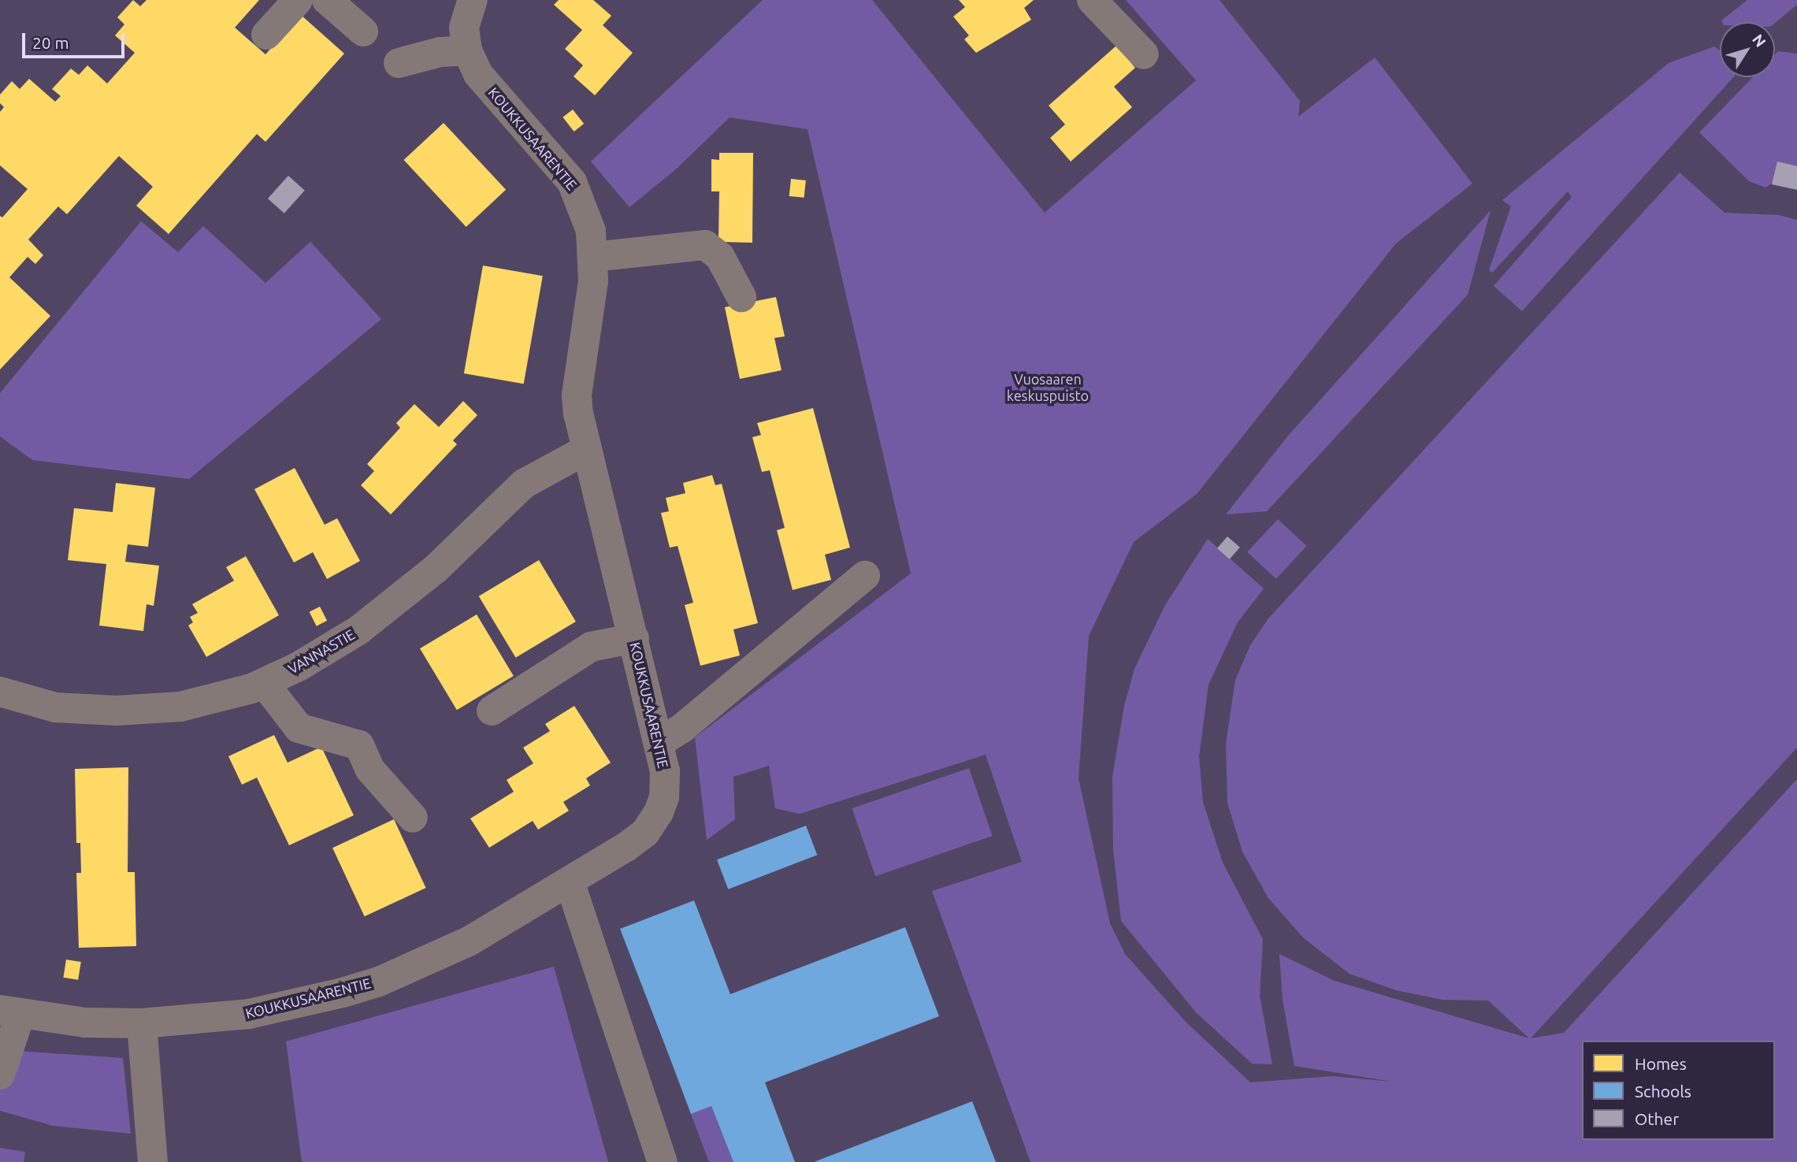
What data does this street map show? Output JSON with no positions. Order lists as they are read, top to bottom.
{
  "streets": {
    "street": ["KOUKKUSAARENTIE", "VANNASTIE"]
  },
  "crossings": [
    ["KOUKKUSAARENTIE", "VANNASTIE"]
  ],
  "parks": ["Vuosaaren keskuspuisto"],
  "legend": ["Homes", "Schools", "Other"],
  "scale_bar": "20 m",
  "north": "top right"
}
